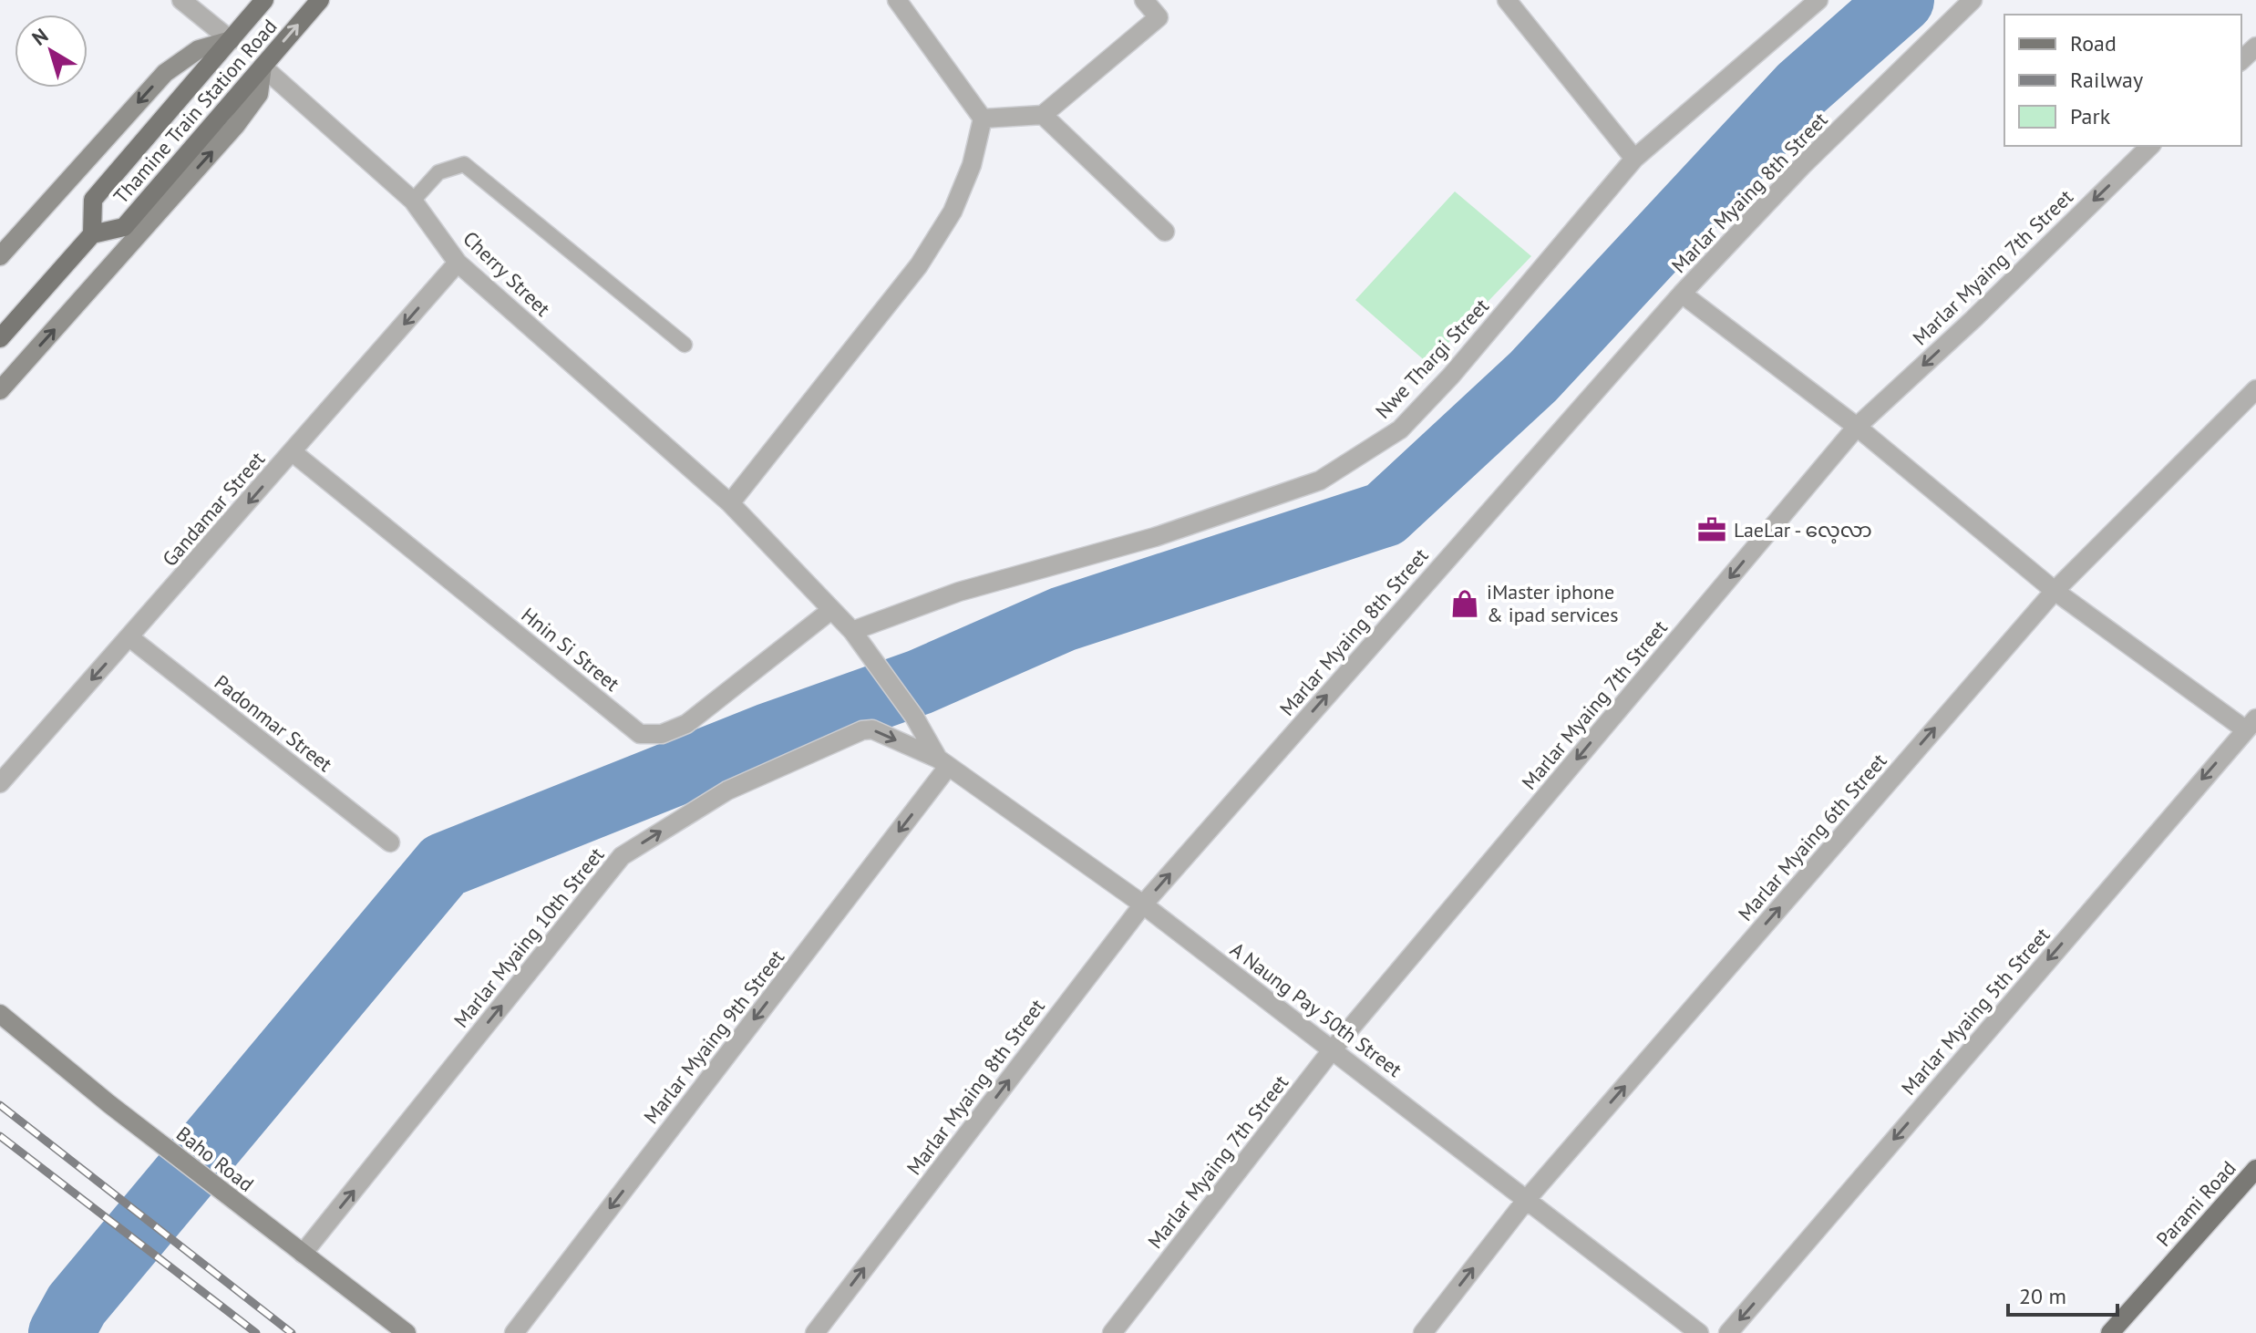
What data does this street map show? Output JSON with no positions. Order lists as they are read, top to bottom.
{
  "streets": {
    "main road": ["Thamine Train Station Road", "Baho Road", "Parami Road"],
    "street": [
      "Marlar Myaing 8th Street",
      "Marlar Myaing 7th Street",
      "Cherry Street",
      "Nwe Thargi Street",
      "Gandamar Street",
      "Hnin Si Street",
      "Padonmar Street",
      "Marlar Myaing 6th Street",
      "Marlar Myaing 10th Street",
      "A Naung Pay 50th Street",
      "Marlar Myaing 5th Street",
      "Marlar Myaing 9th Street"
    ]
  },
  "crossings": [
    ["Thamine Train Station Road", "Cherry Street"],
    ["Marlar Myaing 8th Street", "A Naung Pay 50th Street"],
    ["Marlar Myaing 7th Street", "A Naung Pay 50th Street"],
    ["Cherry Street", "Nwe Thargi Street"],
    ["Cherry Street", "Gandamar Street"],
    ["Cherry Street", "Hnin Si Street"],
    ["Cherry Street", "A Naung Pay 50th Street"],
    ["Gandamar Street", "Hnin Si Street"],
    ["Gandamar Street", "Padonmar Street"],
    ["Marlar Myaing 6th Street", "A Naung Pay 50th Street"],
    ["Marlar Myaing 10th Street", "A Naung Pay 50th Street"],
    ["Marlar Myaing 10th Street", "Marlar Myaing 9th Street"],
    ["Marlar Myaing 10th Street", "Baho Road"],
    ["A Naung Pay 50th Street", "Marlar Myaing 9th Street"]
  ],
  "one_way": [
    "Marlar Myaing 8th Street",
    "Marlar Myaing 7th Street",
    "Gandamar Street",
    "Marlar Myaing 6th Street",
    "Marlar Myaing 10th Street",
    "Marlar Myaing 5th Street",
    "Marlar Myaing 9th Street"
  ],
  "places": {
    "office": ["LaeLar - လေ့လာ"],
    "shop": ["iMaster iphone & ipad services"]
  },
  "legend": ["Road", "Railway", "Park"],
  "scale_bar": "20 m",
  "north": "top left"
}
